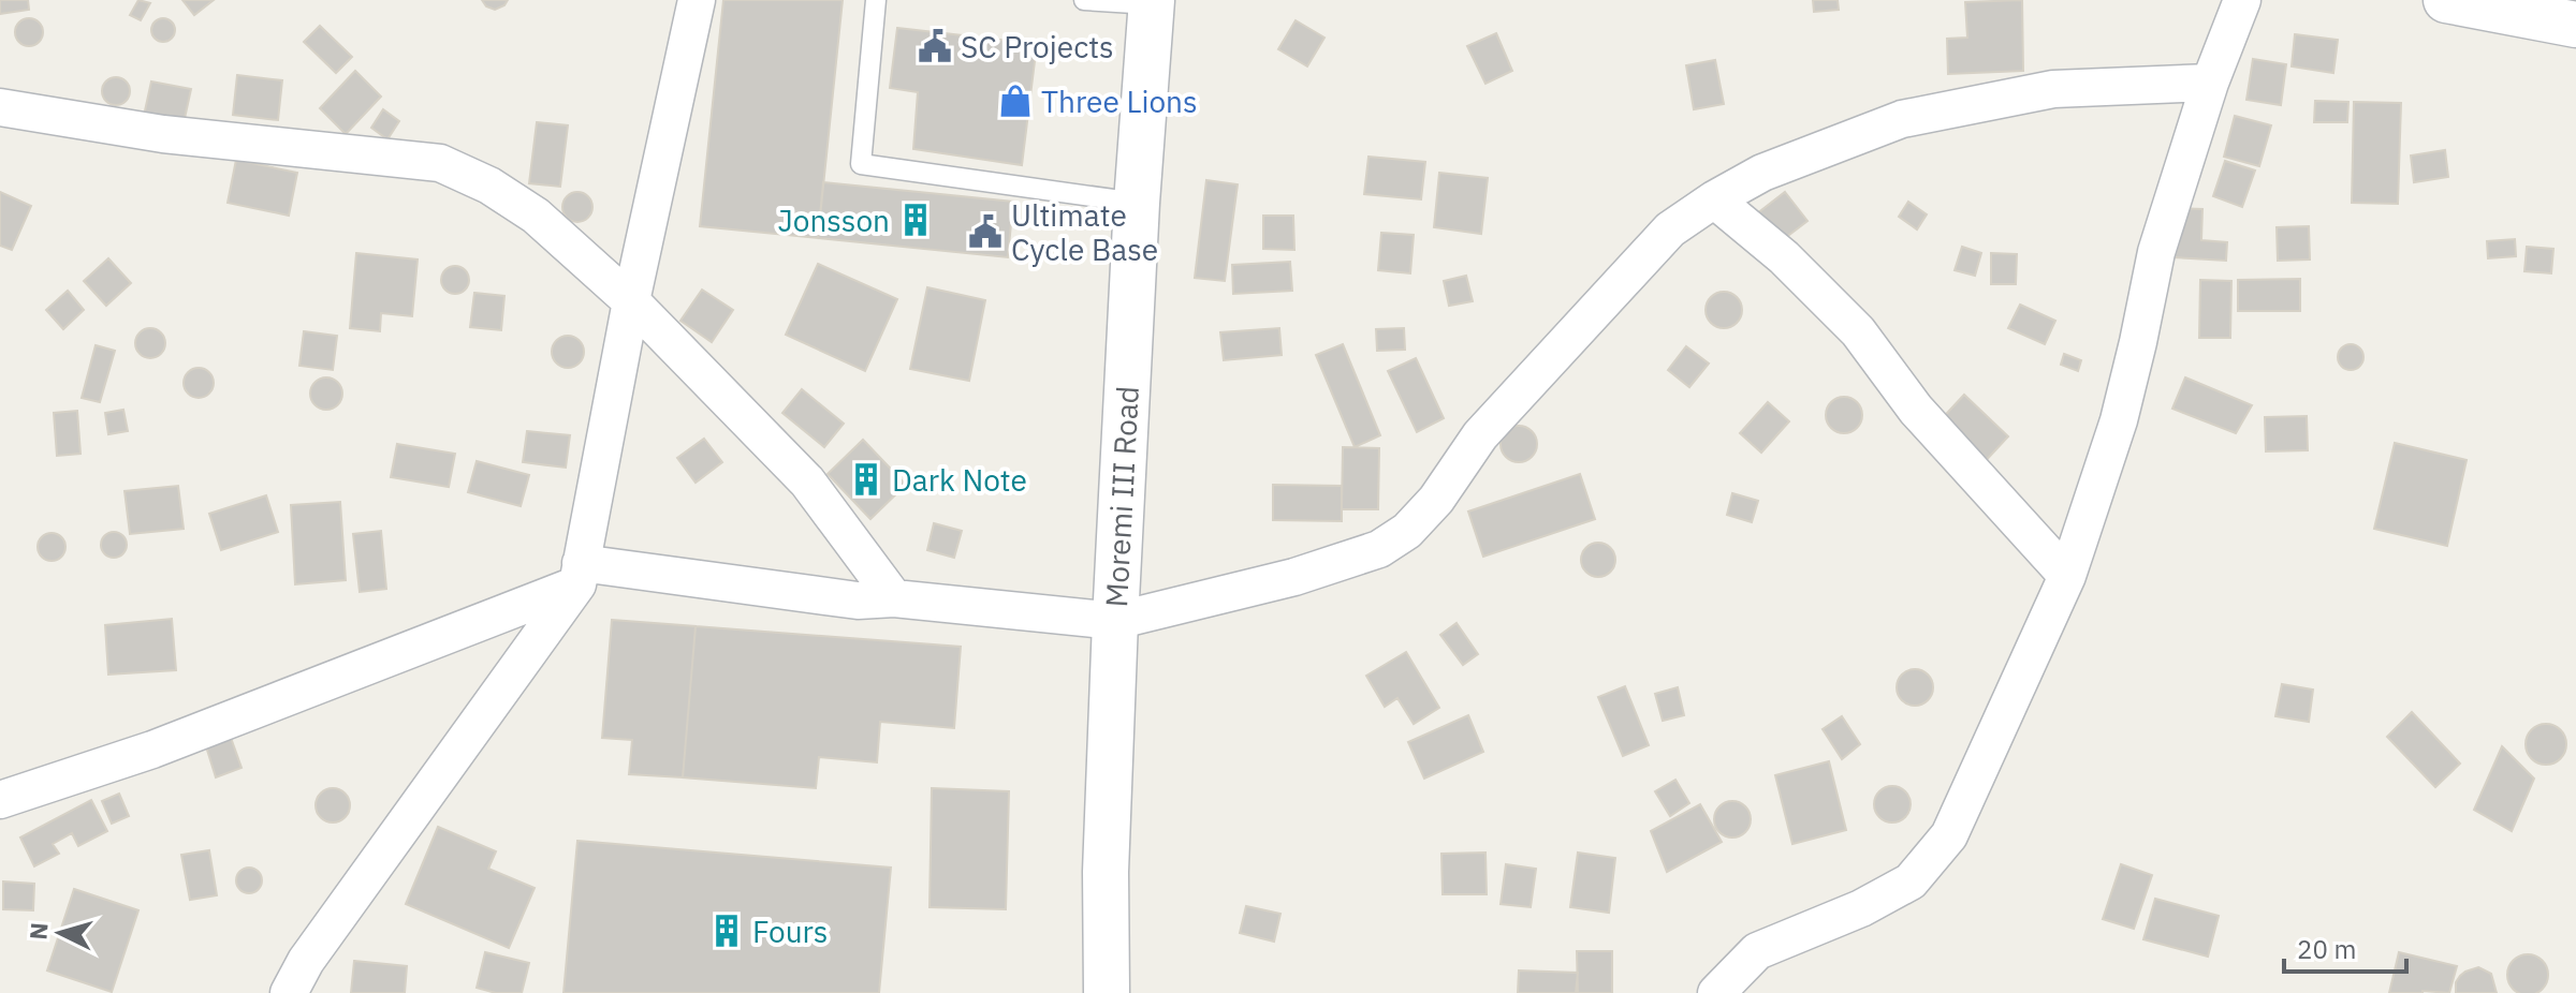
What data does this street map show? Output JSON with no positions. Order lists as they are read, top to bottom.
{
  "streets": {
    "street": ["Moremi III Road"]
  },
  "places": {
    "public building": ["SC Projects", "Ultimate Cycle Base"],
    "shop": ["Three Lions"],
    "building": ["Jonsson", "Dark Note", "Fours"]
  },
  "scale_bar": "20 m",
  "north": "left"
}
